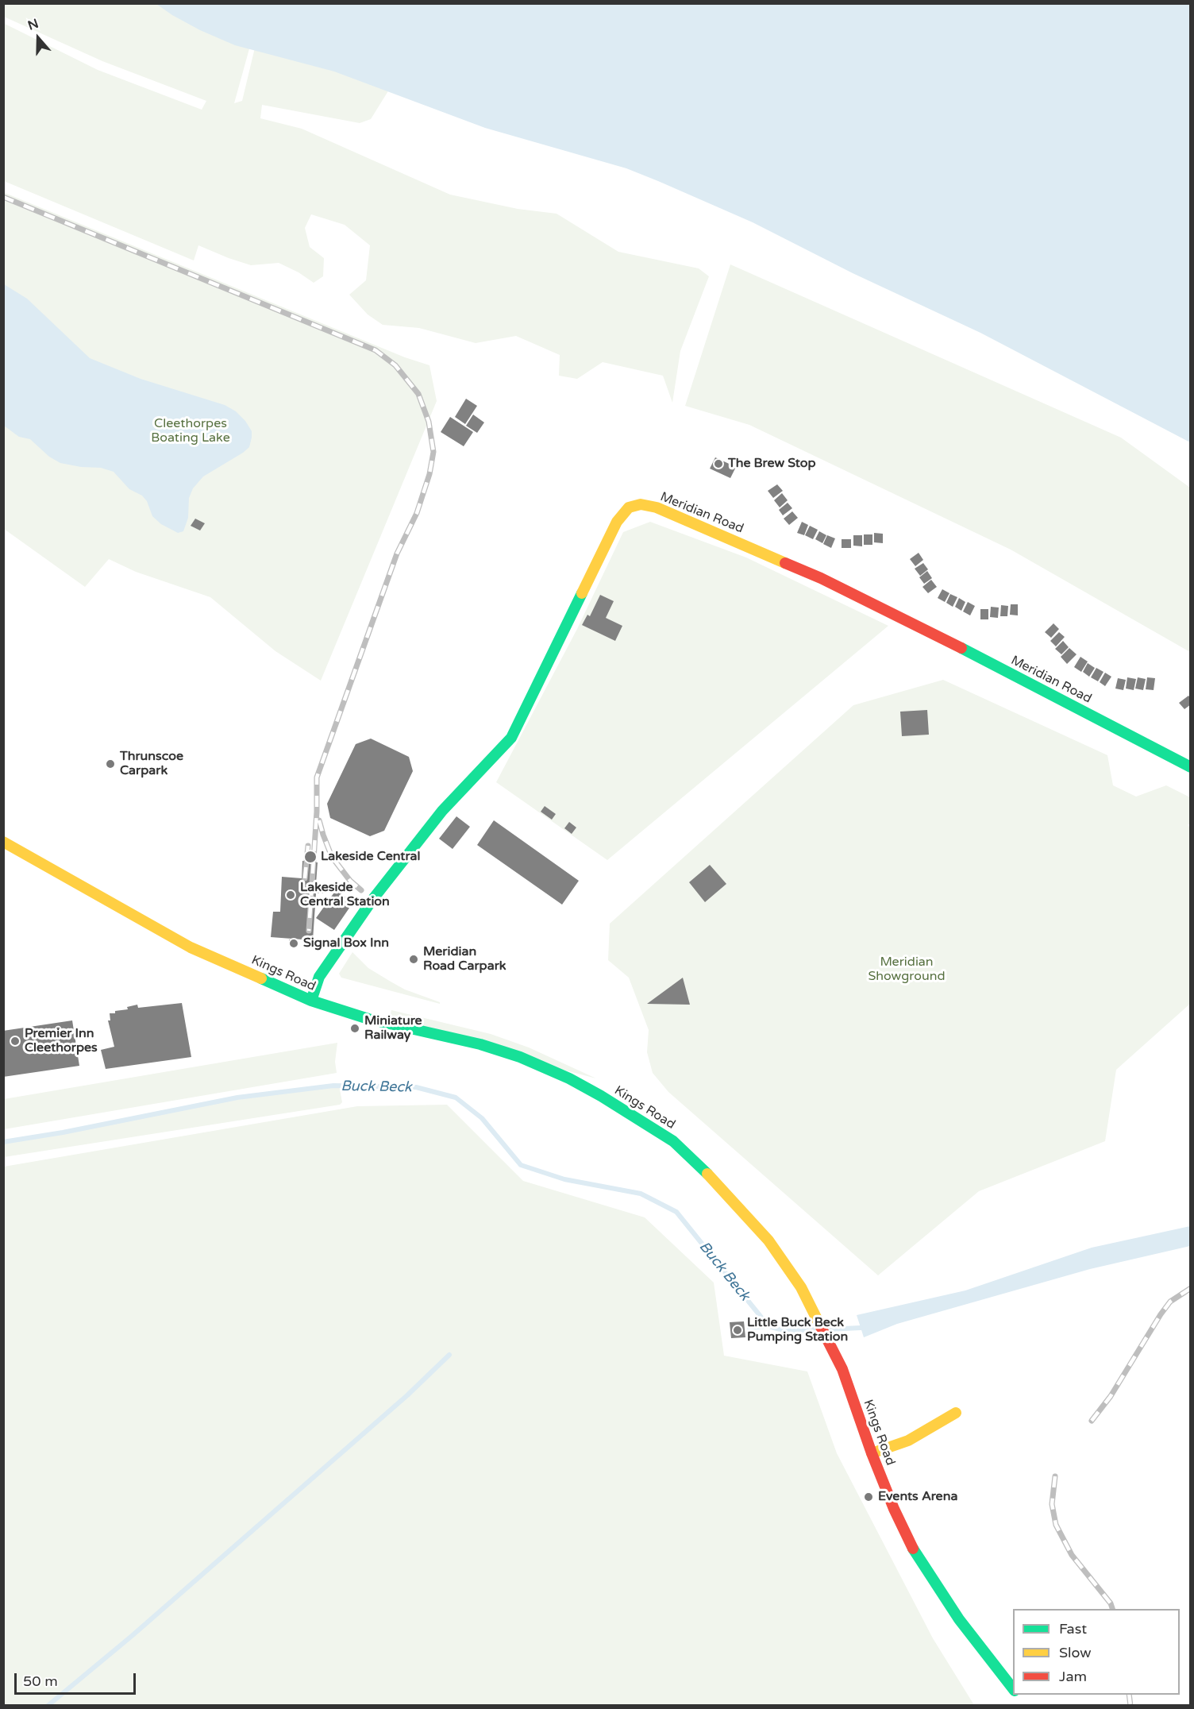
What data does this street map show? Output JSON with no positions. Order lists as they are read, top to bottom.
{
  "streets": {
    "street": ["Meridian Road", "Kings Road"]
  },
  "crossings": [
    ["Meridian Road", "Kings Road"]
  ],
  "water": ["Buck Beck"],
  "parks": ["Cleethorpes Boating Lake", "Meridian Showground"],
  "places": [
    "The Brew Stop",
    "Thrunscoe Carpark",
    "Lakeside Central",
    "Lakeside Central Station",
    "Signal Box Inn",
    "Meridian Road Carpark",
    "Miniature Railway",
    "Premier Inn Cleethorpes",
    "Little Buck Beck Pumping Station",
    "Events Arena"
  ],
  "legend": ["Fast", "Slow", "Jam"],
  "scale_bar": "50 m",
  "north": "top"
}
